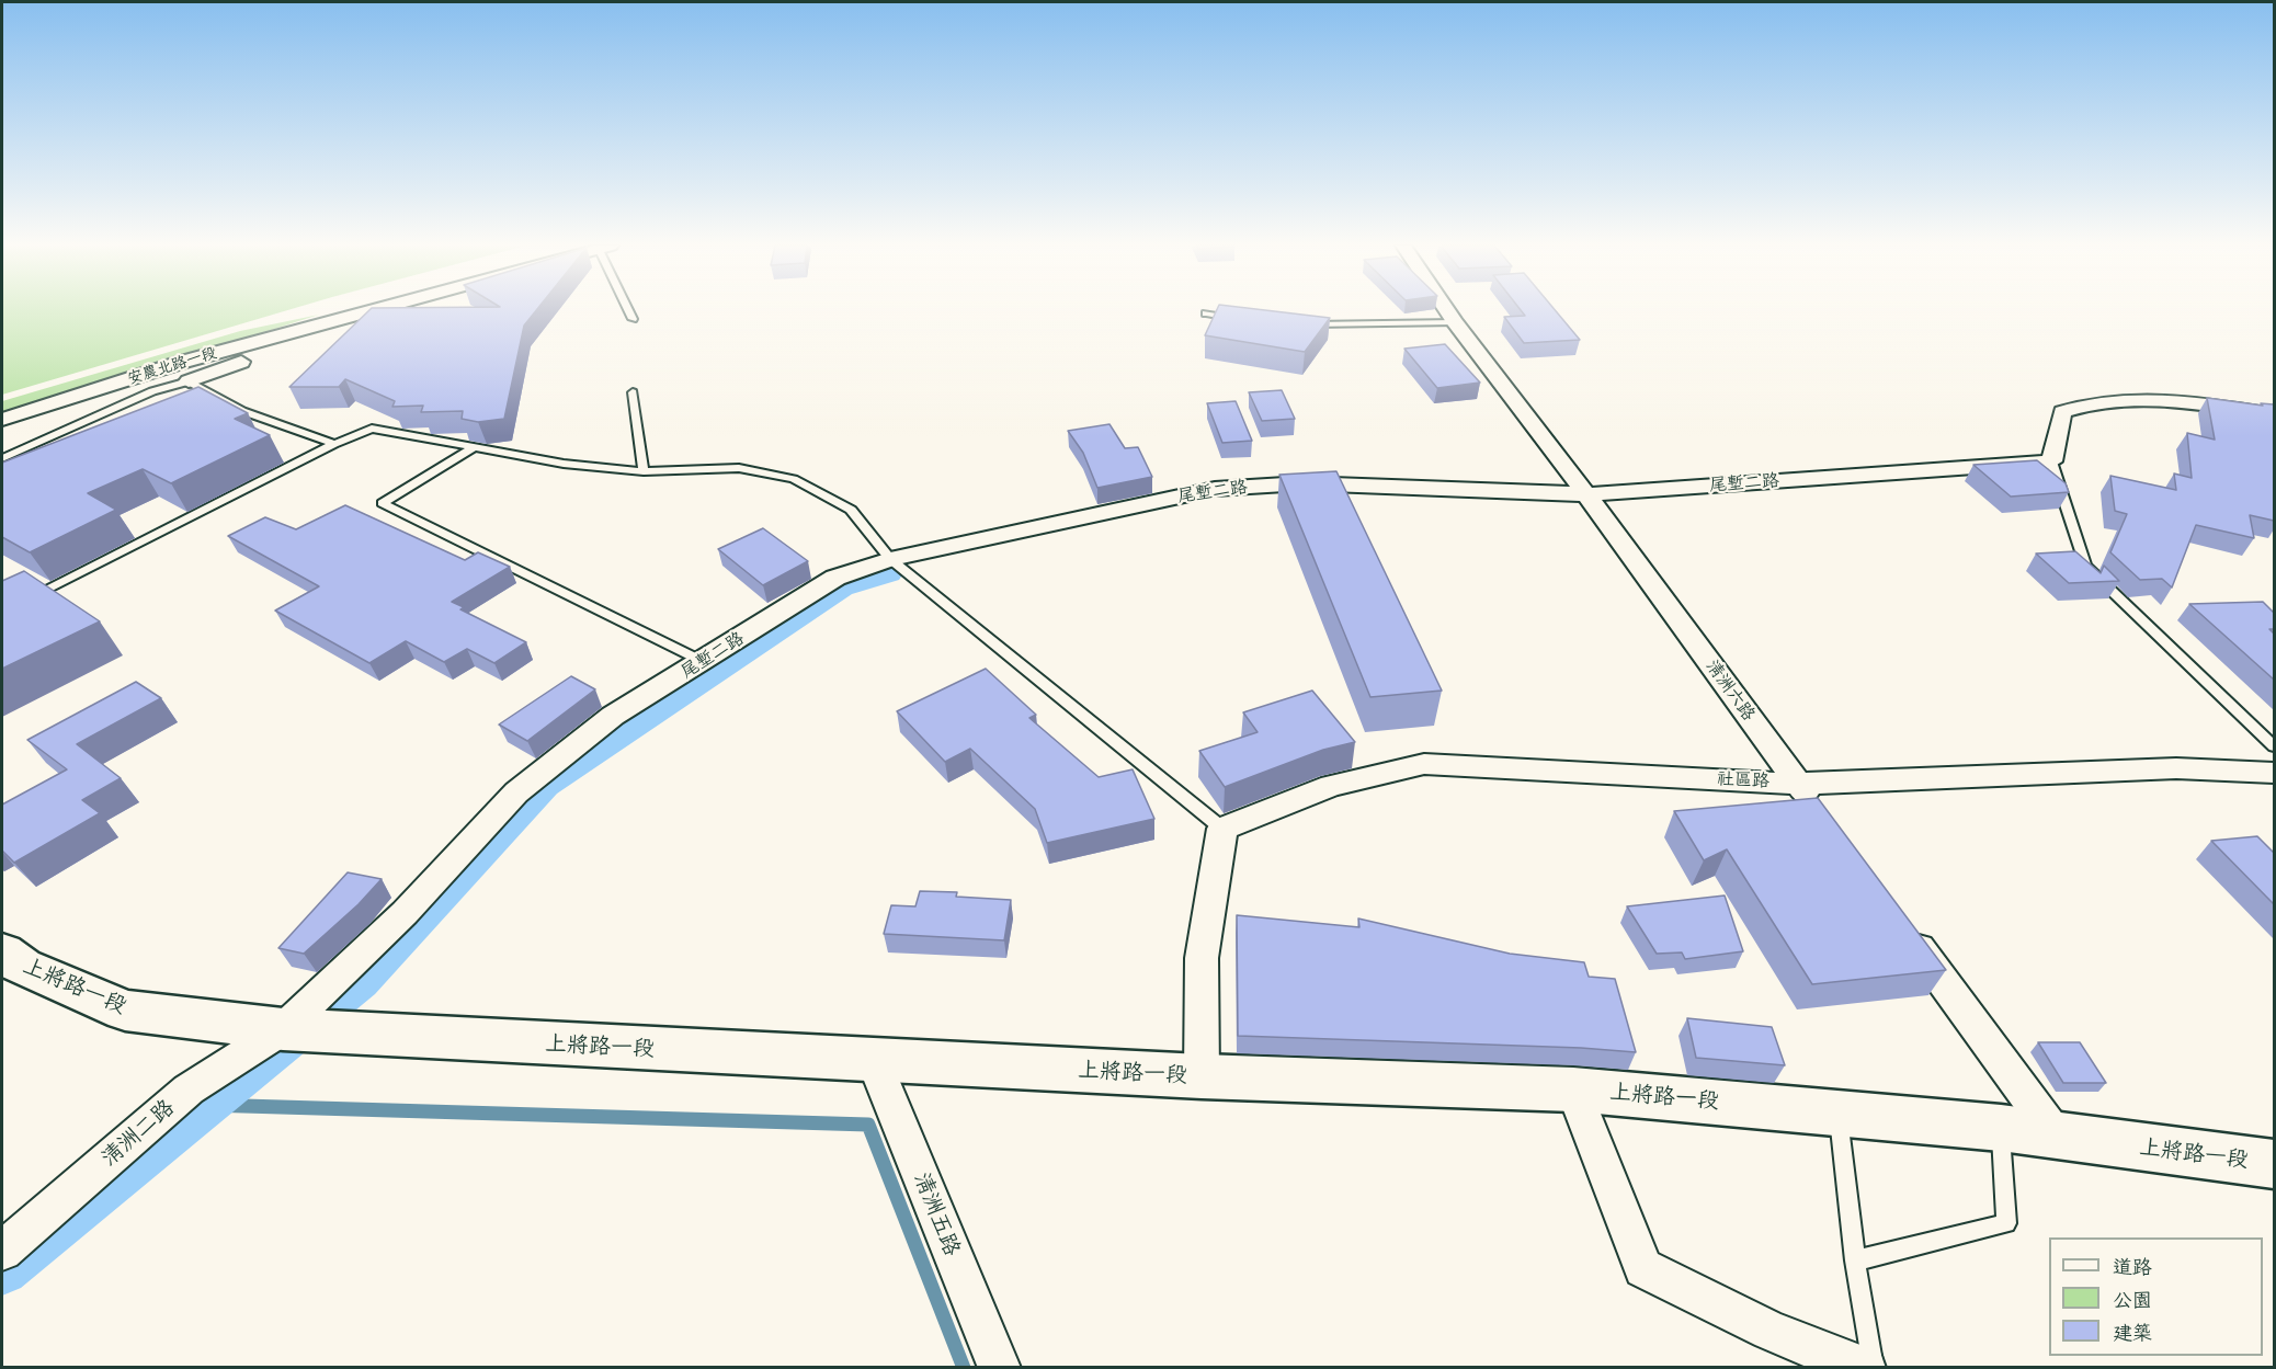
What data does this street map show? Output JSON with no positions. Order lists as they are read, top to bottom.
{
  "streets": {
    "main road": ["上將路一段"],
    "street": [
      "安農北路一段",
      "尾塹二路",
      "清洲六路",
      "社區路",
      "清洲二路",
      "清洲五路"
    ]
  },
  "crossings": [
    ["尾塹二路", "清洲六路"],
    ["尾塹二路", "上將路一段"],
    ["尾塹二路", "清洲二路"],
    ["清洲六路", "社區路"],
    ["上將路一段", "清洲二路"],
    ["上將路一段", "清洲五路"]
  ],
  "legend": ["道路", "公園", "建築"]
}
